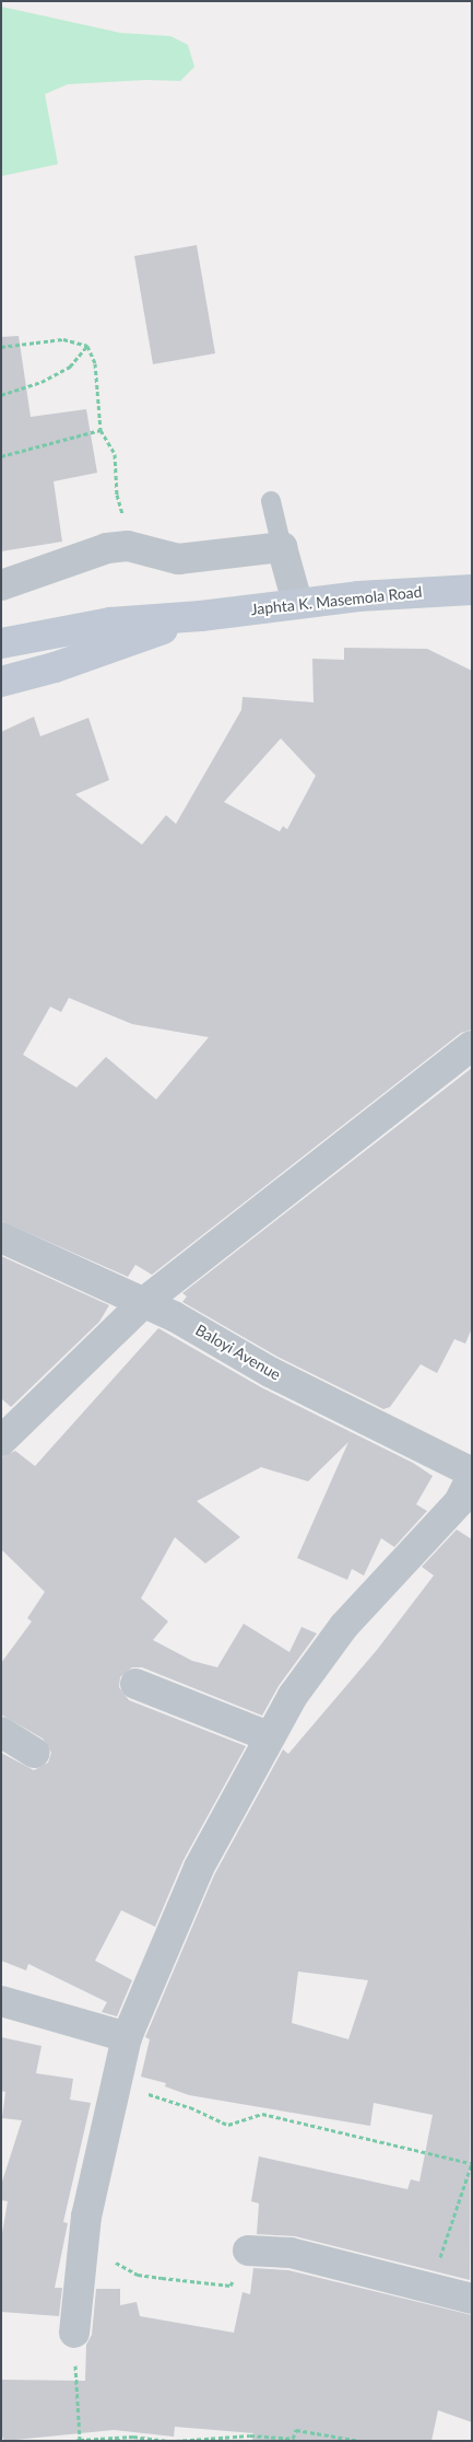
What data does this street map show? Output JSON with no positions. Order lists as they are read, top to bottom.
{
  "streets": {
    "main road": ["Japhta K. Masemola Road"],
    "street": ["Baloyi Avenue"]
  }
}
